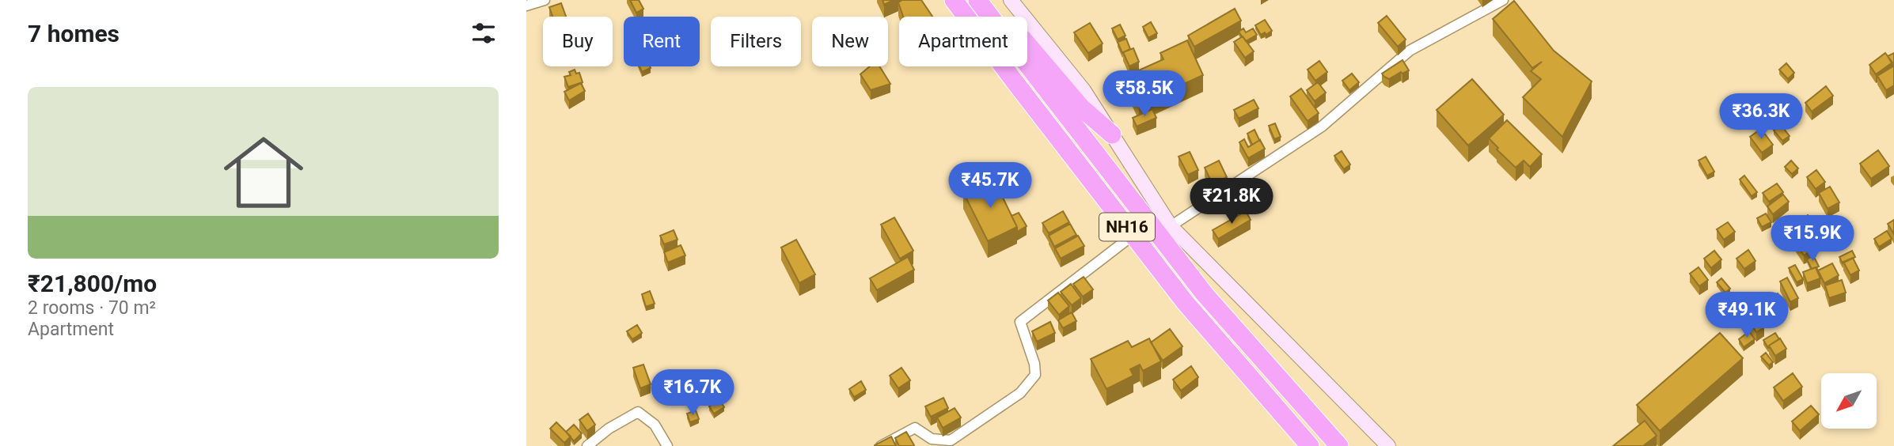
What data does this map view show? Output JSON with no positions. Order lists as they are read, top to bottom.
{
  "streets": {
    "highway": ["NH16"]
  },
  "north": "bottom left",
  "page": {
    "heading": "7 homes",
    "chip": [
      "Buy",
      "Rent",
      "Filters",
      "New",
      "Apartment"
    ],
    "list": [
      {
        "name": "₹21,800/mo",
        "note": "2 rooms · 70 m² · Apartment"
      }
    ],
    "price": [
      "₹58.5K",
      "₹36.3K",
      "₹45.7K",
      "₹21.8K",
      "₹15.9K",
      "₹49.1K",
      "₹16.7K"
    ]
  }
}
